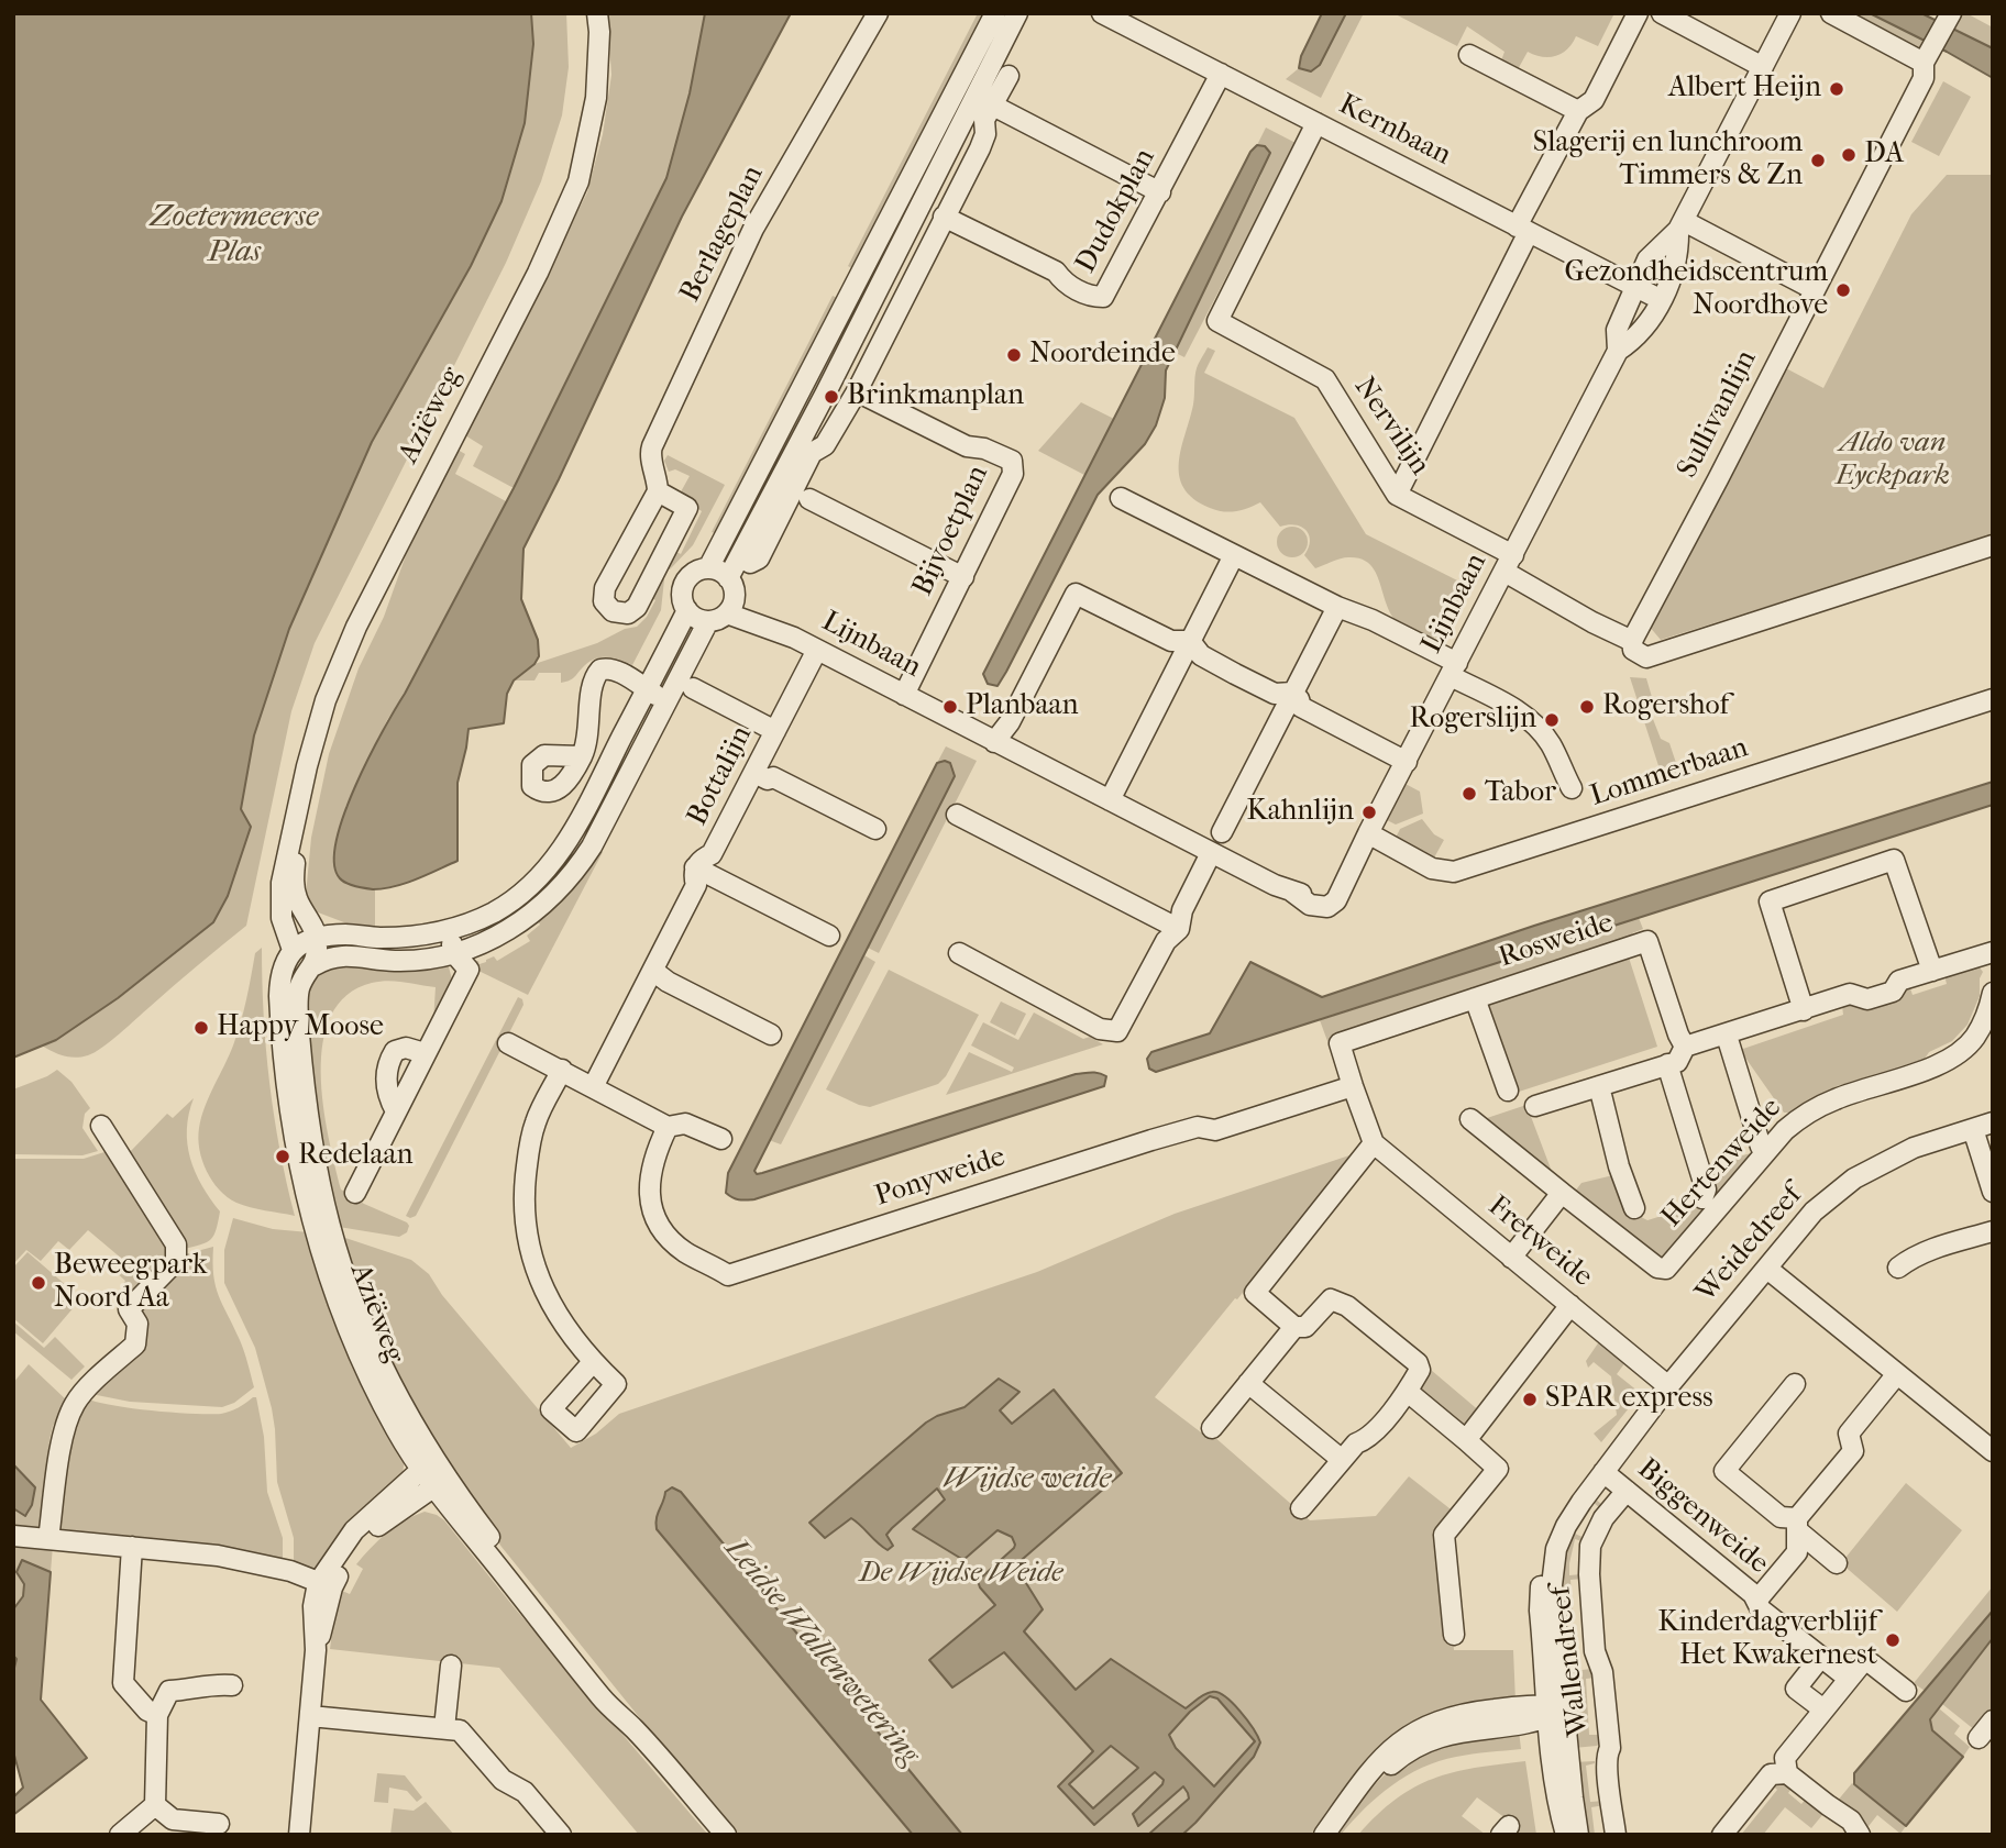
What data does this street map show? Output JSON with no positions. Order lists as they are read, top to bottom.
{
  "streets": {
    "street": [
      "Kernbaan",
      "Dudokplan",
      "Berlageplan",
      "Sullivanlijn",
      "Aziëweg",
      "Nervilijn",
      "Bijvoetplan",
      "Lijnbaan",
      "Lommerbaan",
      "Bottalijn",
      "Rosweide",
      "Hertenweide",
      "Ponyweide",
      "Fretweide",
      "Weidedreef",
      "Biggenweide",
      "Wallendreef"
    ]
  },
  "crossings": [
    ["Kernbaan", "Dudokplan"],
    ["Kernbaan", "Nervilijn"],
    ["Kernbaan", "Lijnbaan"],
    ["Sullivanlijn", "Nervilijn"],
    ["Nervilijn", "Lijnbaan"],
    ["Bijvoetplan", "Lijnbaan"],
    ["Lijnbaan", "Lommerbaan"],
    ["Lijnbaan", "Bottalijn"],
    ["Rosweide", "Ponyweide"],
    ["Rosweide", "Fretweide"],
    ["Fretweide", "Weidedreef"],
    ["Weidedreef", "Biggenweide"],
    ["Weidedreef", "Wallendreef"],
    ["Biggenweide", "Wallendreef"]
  ],
  "water": ["Zoetermeerse Plas", "Wijdse weide", "Leidse Wallenwetering"],
  "parks": ["Aldo van Eyckpark", "De Wijdse Weide"],
  "places": [
    "Albert Heijn",
    "DA",
    "Slagerij en lunchroom Timmers & Zn",
    "Gezondheidscentrum Noordhove",
    "Noordeinde",
    "Brinkmanplan",
    "Planbaan",
    "Rogershof",
    "Rogerslijn",
    "Tabor",
    "Kahnlijn",
    "Happy Moose",
    "Redelaan",
    "Beweegpark Noord Aa",
    "SPAR express",
    "Kinderdagverblijf Het Kwakernest"
  ]
}
